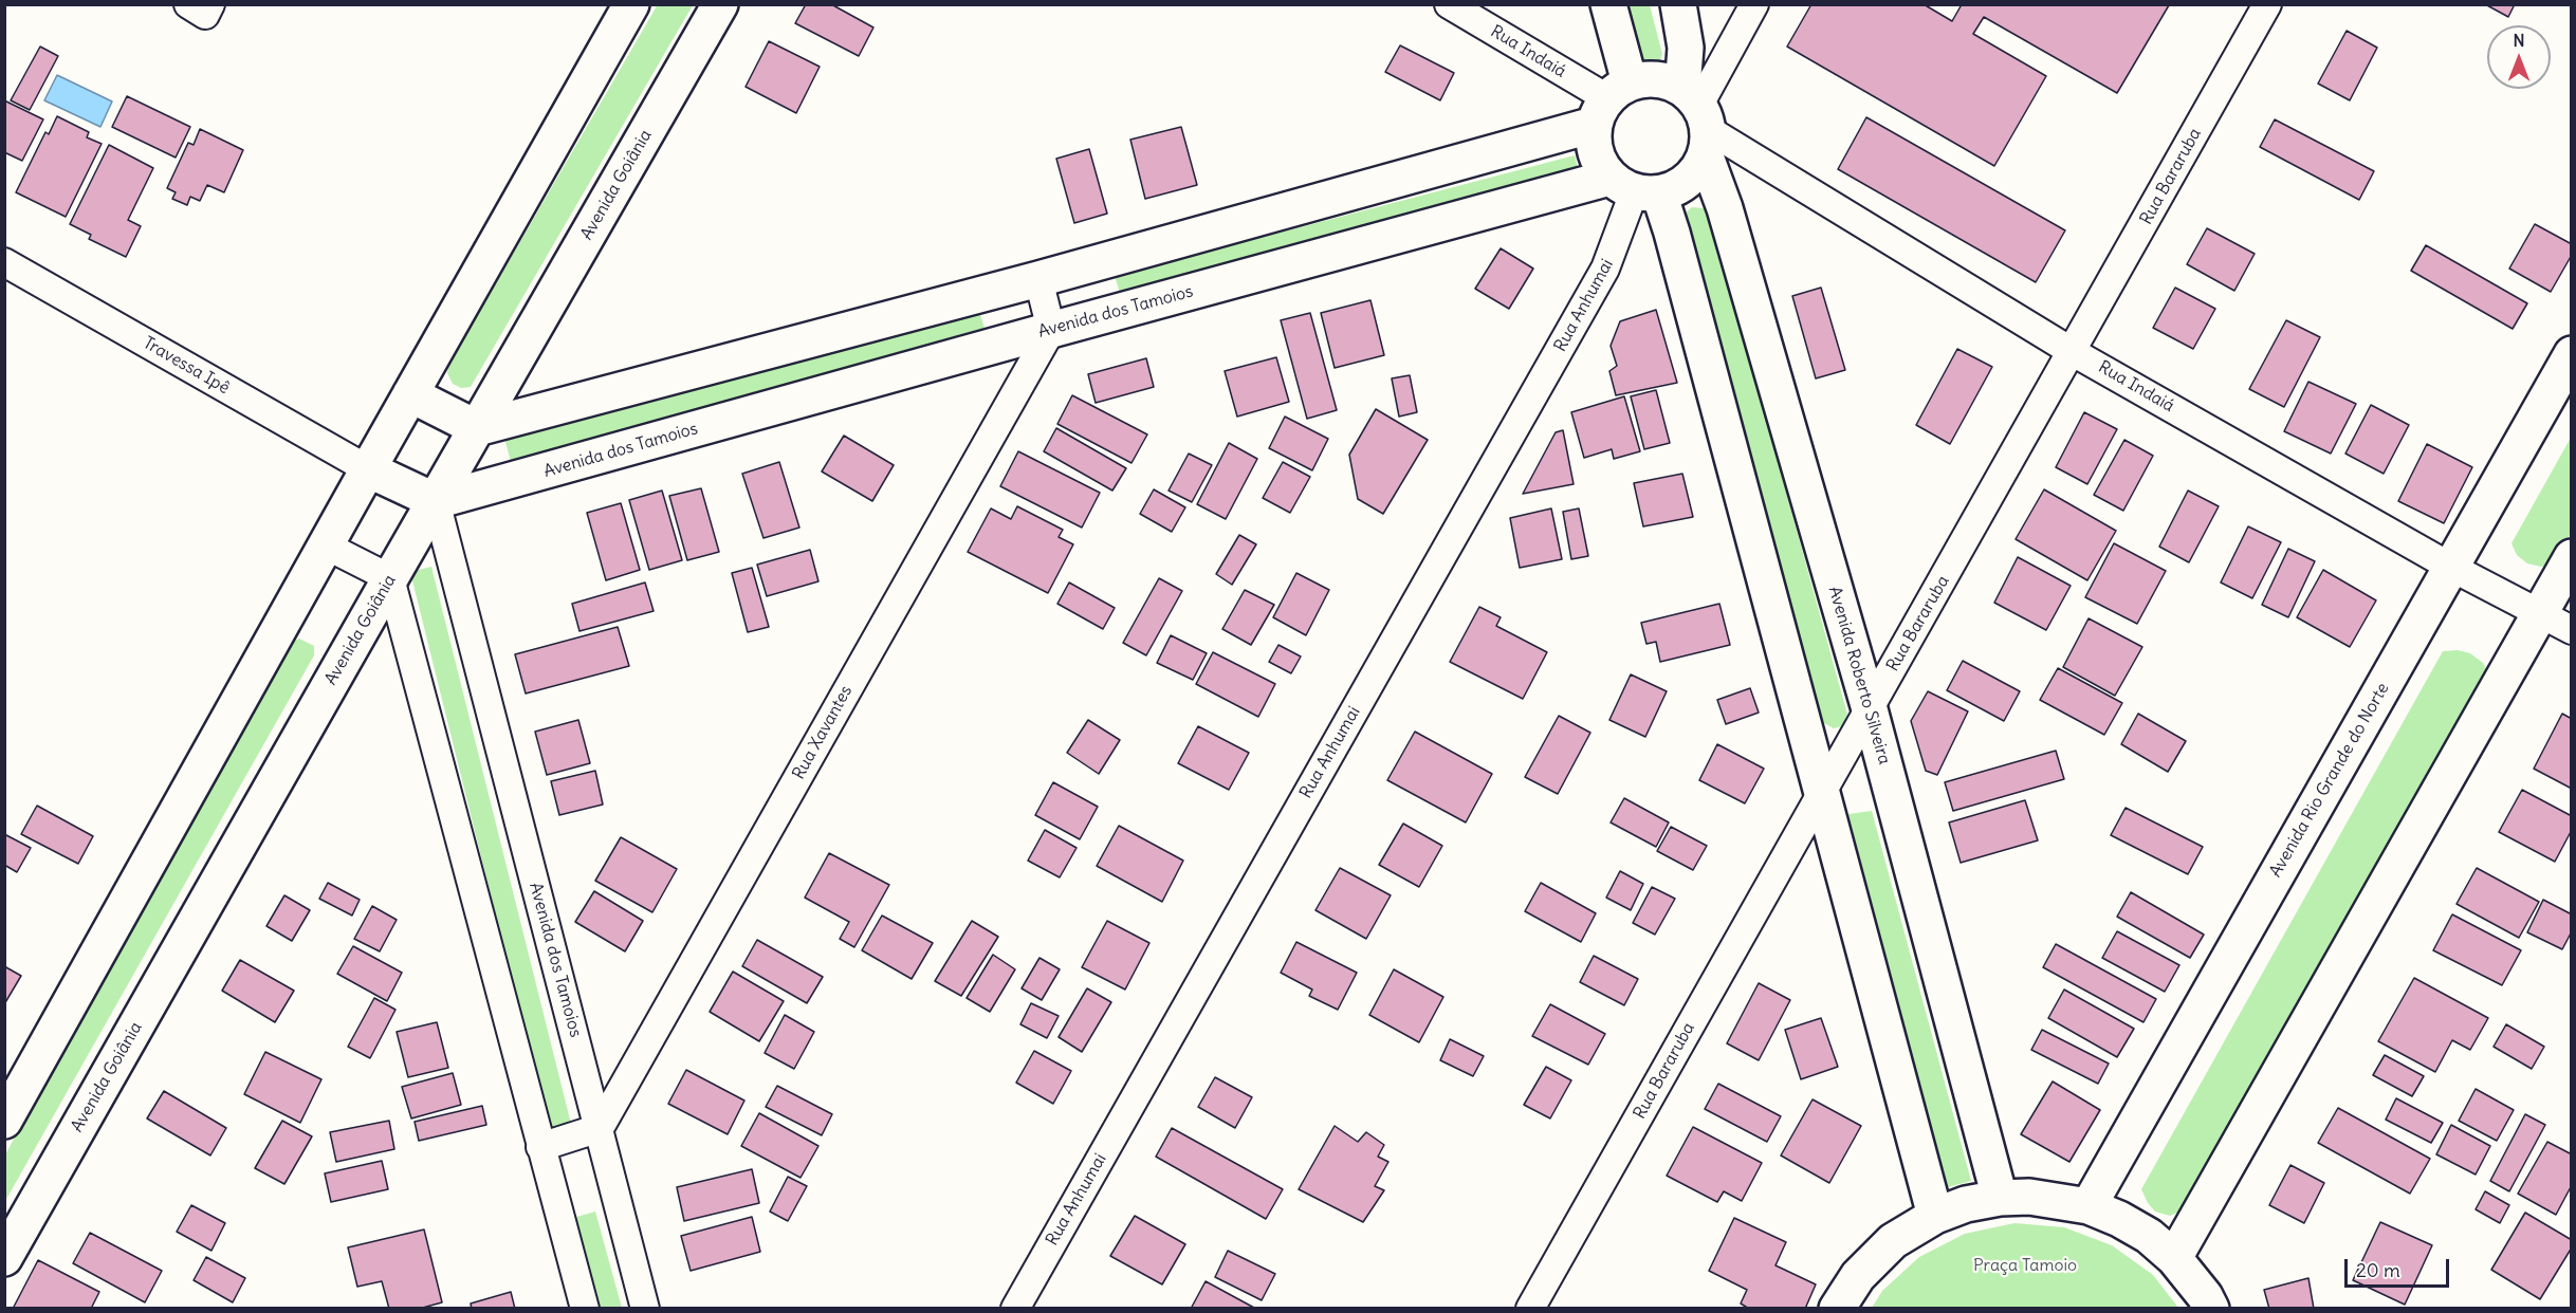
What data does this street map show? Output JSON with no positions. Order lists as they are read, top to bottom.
{
  "streets": {
    "street": [
      "Rua Indaiá",
      "Rua Bararuba",
      "Avenida Goiânia",
      "Rua Anhumai",
      "Avenida dos Tamoios",
      "Travessa Ipê",
      "Avenida Roberto Silveira",
      "Rua Xavantes",
      "Avenida Rio Grande do Norte"
    ]
  },
  "crossings": [
    ["Rua Indaiá", "Rua Bararuba"],
    ["Rua Indaiá", "Rua Anhumai"],
    ["Rua Indaiá", "Avenida dos Tamoios"],
    ["Rua Indaiá", "Avenida Roberto Silveira"],
    ["Rua Indaiá", "Avenida Rio Grande do Norte"],
    ["Rua Bararuba", "Avenida Roberto Silveira"],
    ["Avenida Goiânia", "Avenida dos Tamoios"],
    ["Rua Anhumai", "Avenida dos Tamoios"],
    ["Rua Anhumai", "Avenida Roberto Silveira"],
    ["Avenida dos Tamoios", "Avenida Roberto Silveira"],
    ["Avenida dos Tamoios", "Rua Xavantes"]
  ],
  "parks": ["Praça Tamoio"],
  "scale_bar": "20 m",
  "north": "top"
}
